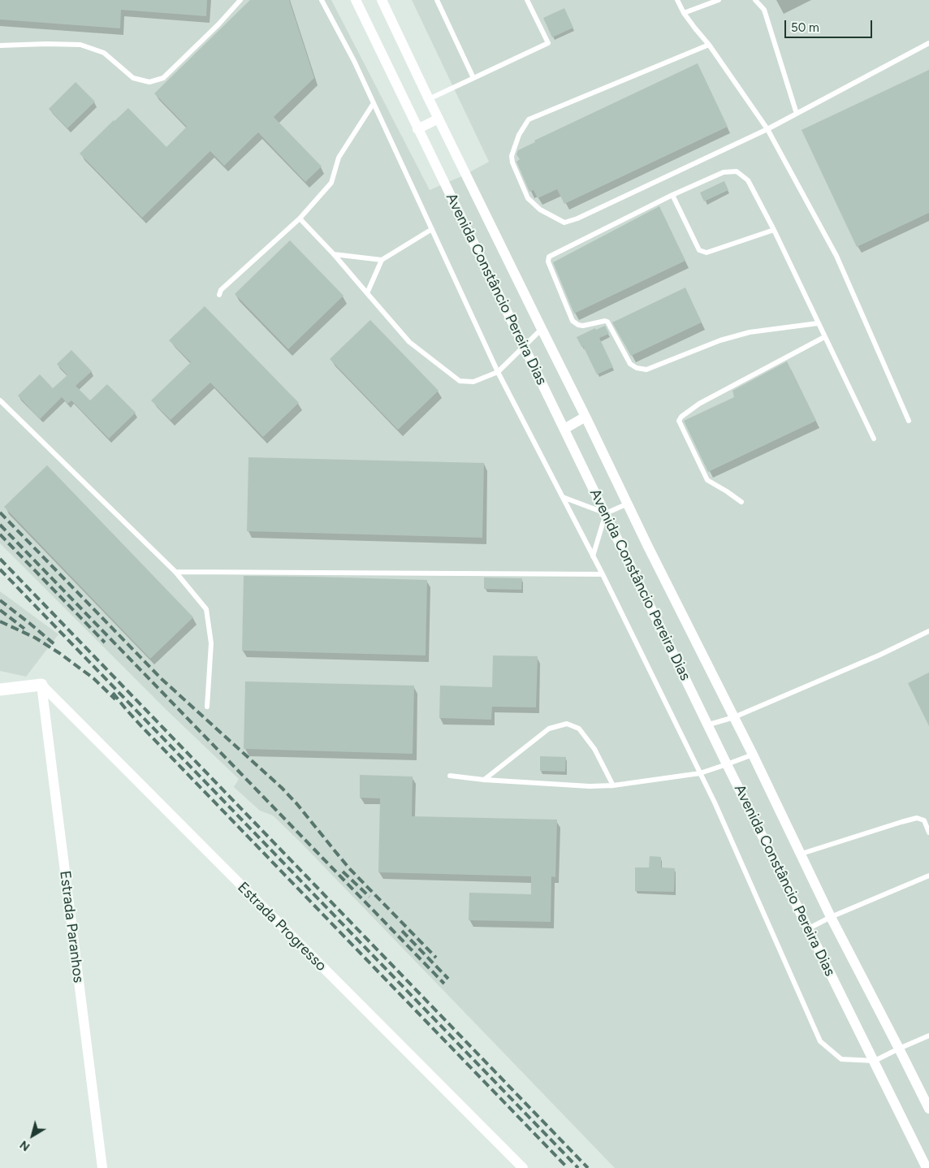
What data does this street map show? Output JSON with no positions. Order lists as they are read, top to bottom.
{
  "streets": {
    "street": ["Avenida Constâncio Pereira Dias", "Estrada Paranhos", "Estrada Progresso"]
  },
  "crossings": [
    ["Estrada Paranhos", "Estrada Progresso"]
  ],
  "scale_bar": "50 m",
  "north": "bottom left"
}
